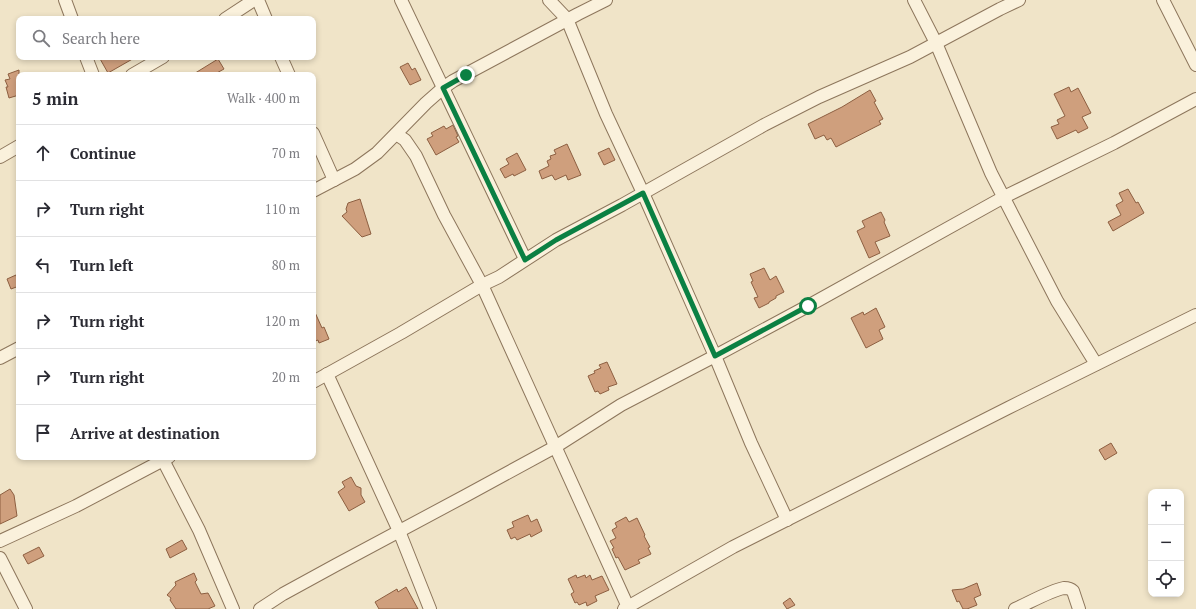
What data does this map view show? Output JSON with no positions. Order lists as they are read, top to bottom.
{
  "page": {
    "search": "Search here",
    "heading": ["5 min", "Walk · 400 m"],
    "list": [
      ["Continue", "70 m"],
      ["Turn right", "110 m"],
      ["Turn left", "80 m"],
      ["Turn right", "120 m"],
      ["Turn right", "20 m"],
      "Arrive at destination"
    ],
    "map_buttons": ["+", "−"]
  }
}
